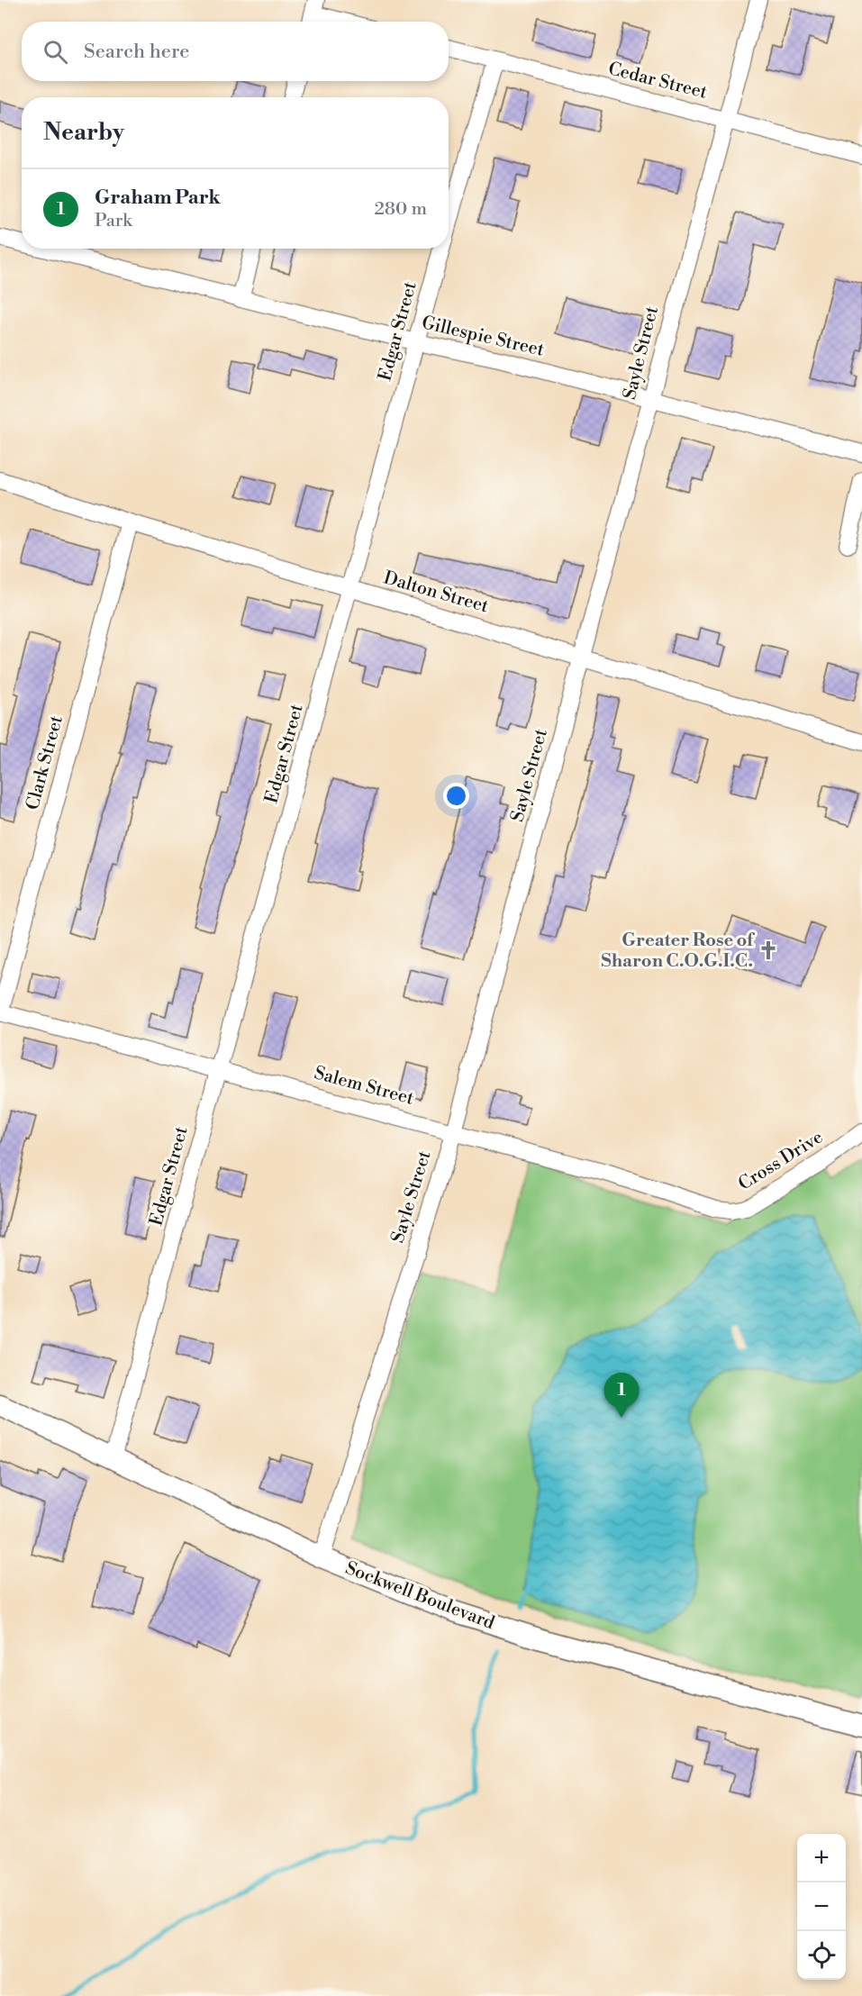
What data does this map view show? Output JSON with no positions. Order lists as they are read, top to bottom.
{
  "streets": {
    "main road": ["Sockwell Boulevard"],
    "street": [
      "Cedar Street",
      "Edgar Street",
      "Gillespie Street",
      "Sayle Street",
      "Dalton Street",
      "Clark Street",
      "Salem Street",
      "Cross Drive"
    ]
  },
  "crossings": [
    ["Cedar Street", "Edgar Street"],
    ["Cedar Street", "Sayle Street"],
    ["Edgar Street", "Gillespie Street"],
    ["Edgar Street", "Dalton Street"],
    ["Edgar Street", "Salem Street"],
    ["Edgar Street", "Sockwell Boulevard"],
    ["Gillespie Street", "Sayle Street"],
    ["Sayle Street", "Dalton Street"],
    ["Sayle Street", "Salem Street"],
    ["Sayle Street", "Sockwell Boulevard"],
    ["Dalton Street", "Clark Street"],
    ["Clark Street", "Salem Street"],
    ["Salem Street", "Cross Drive"]
  ],
  "places": {
    "church": ["Greater Rose of Sharon C.O.G.I.C."]
  },
  "page": {
    "search": "Search here",
    "heading": "Nearby",
    "list": [
      {
        "mark": "1",
        "name": "Graham Park",
        "note": "Park",
        "value": "280 m"
      }
    ],
    "pins": "1",
    "map_buttons": ["+", "−"]
  }
}
